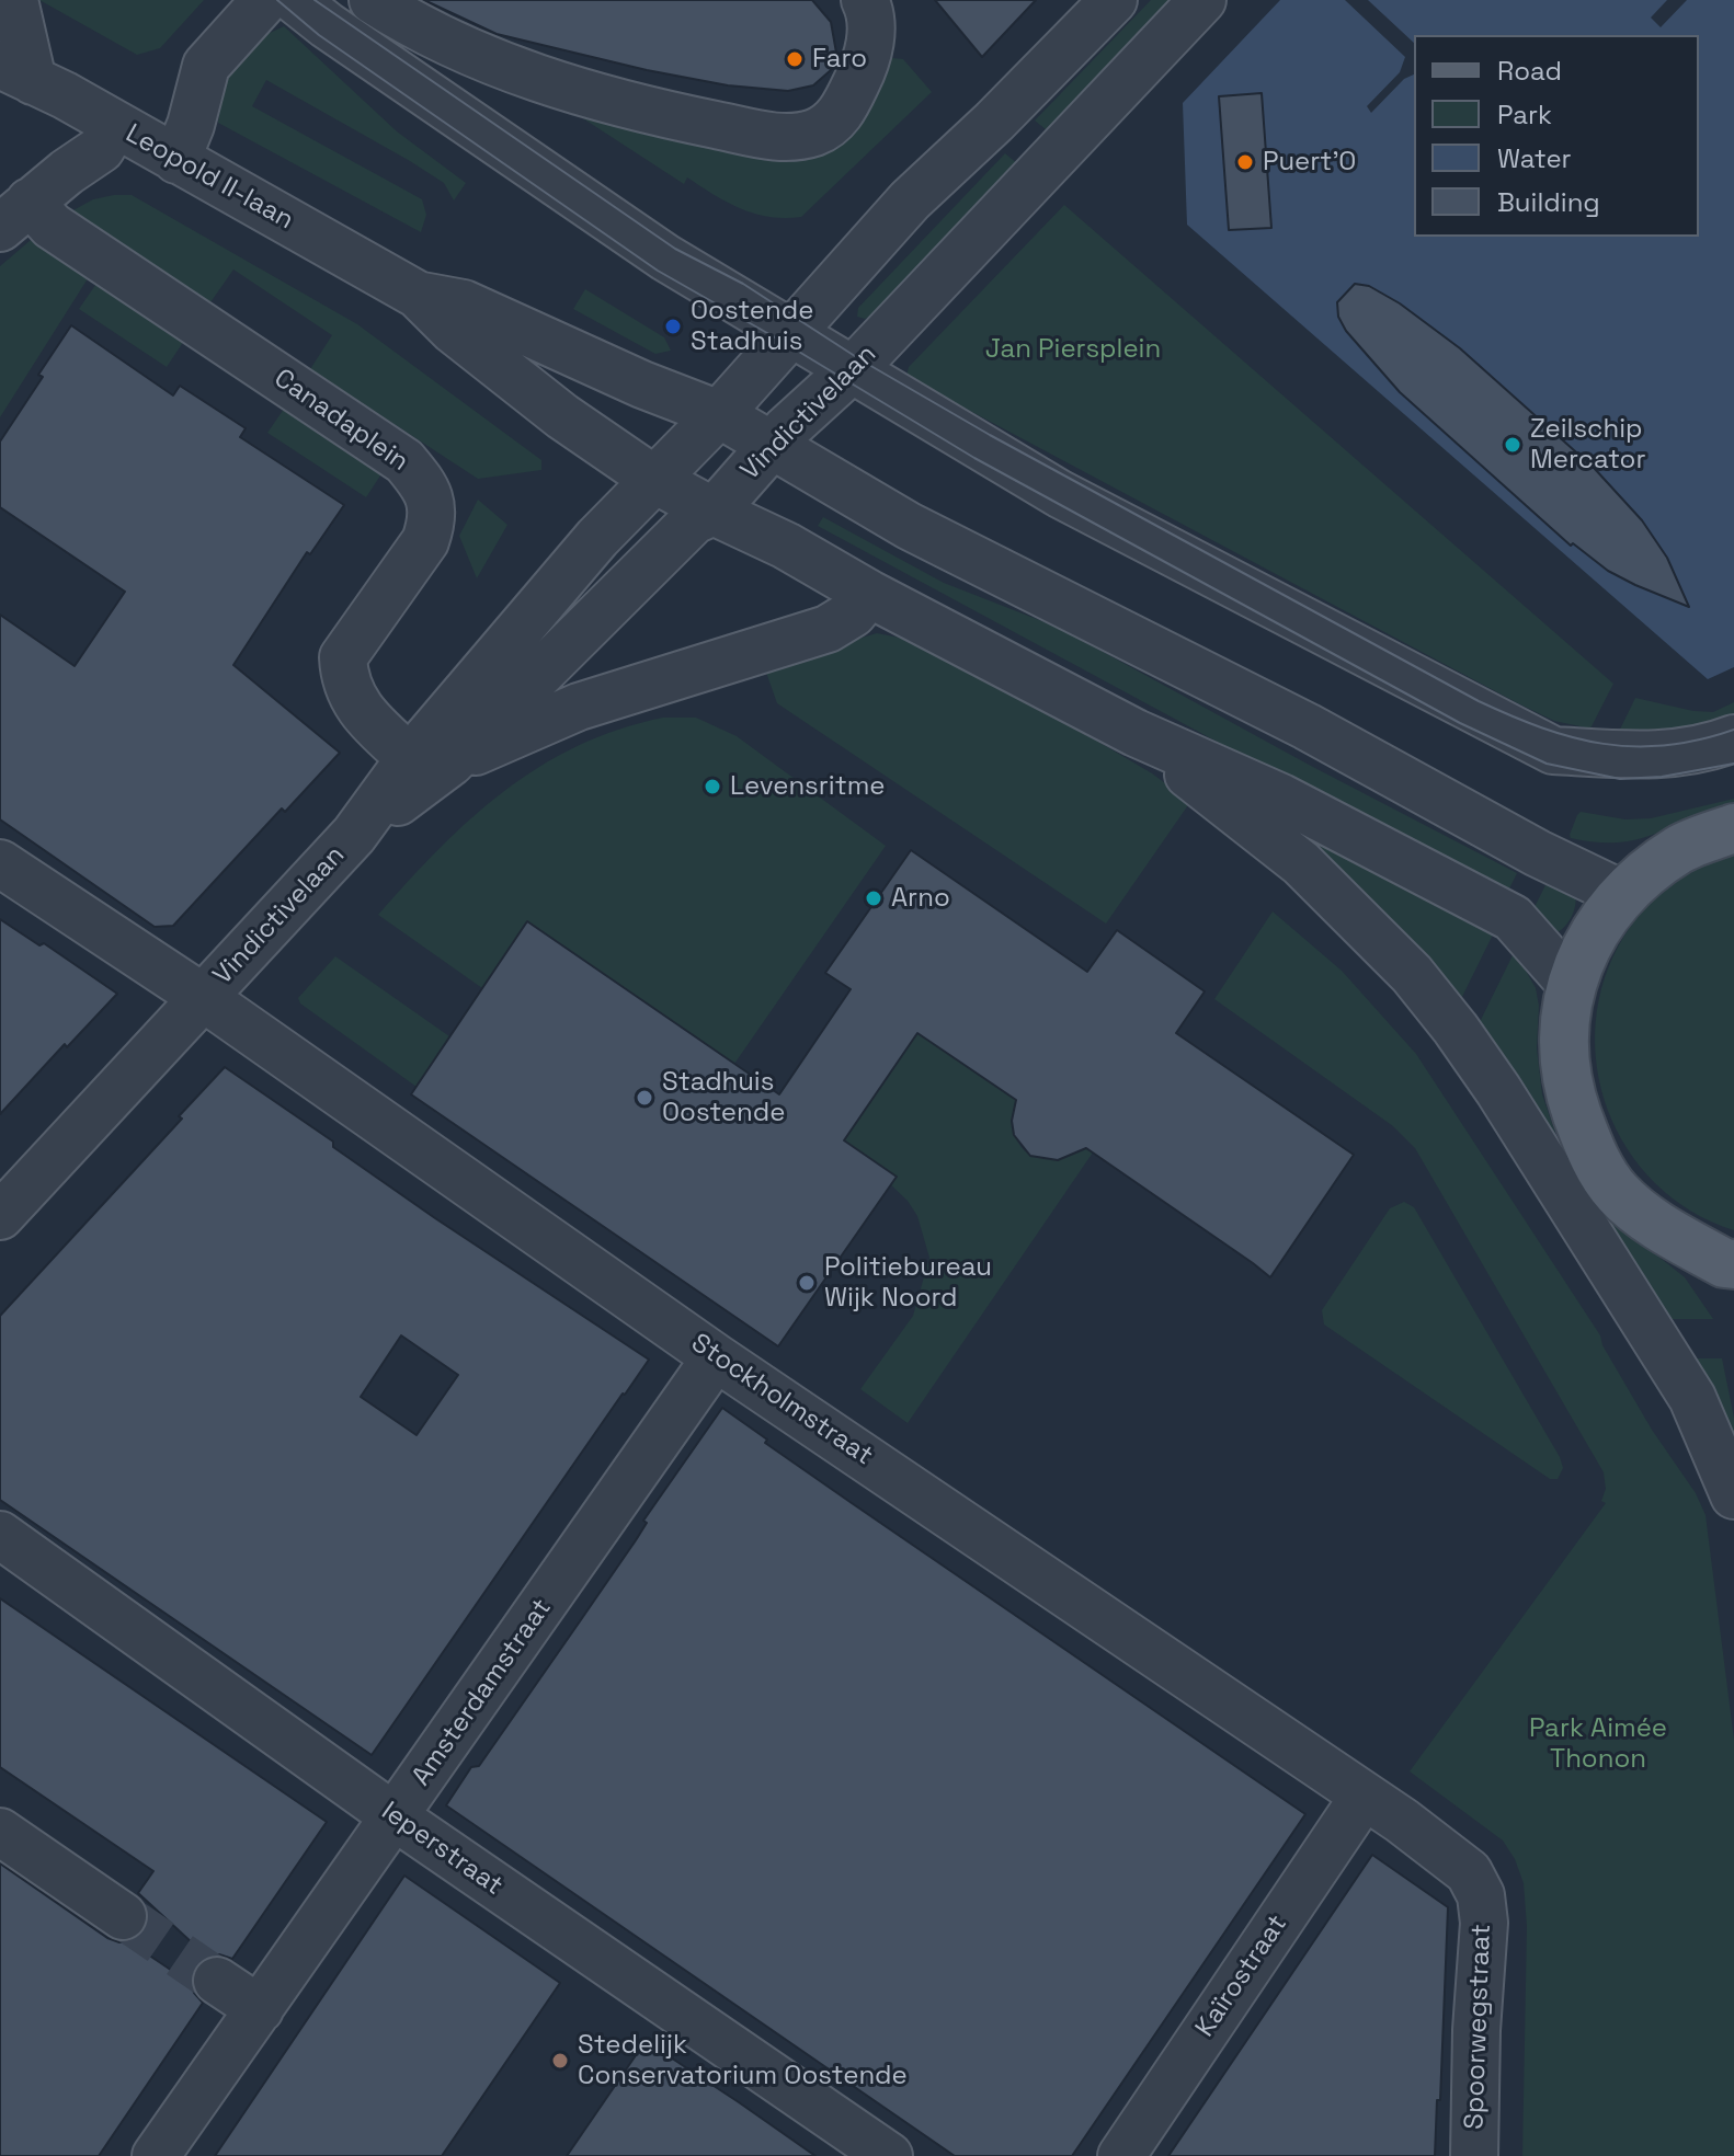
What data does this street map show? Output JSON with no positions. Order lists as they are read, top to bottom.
{
  "streets": {
    "street": [
      "Leopold II-laan",
      "Vindictivelaan",
      "Canadaplein",
      "Stockholmstraat",
      "Amsterdamstraat",
      "Ieperstraat",
      "Kaïrostraat",
      "Spoorwegstraat"
    ]
  },
  "crossings": [
    ["Leopold II-laan", "Vindictivelaan"],
    ["Vindictivelaan", "Canadaplein"],
    ["Vindictivelaan", "Stockholmstraat"],
    ["Stockholmstraat", "Amsterdamstraat"],
    ["Stockholmstraat", "Kaïrostraat"],
    ["Stockholmstraat", "Spoorwegstraat"],
    ["Amsterdamstraat", "Ieperstraat"],
    ["Kaïrostraat", "Spoorwegstraat"]
  ],
  "parks": ["Jan Piersplein", "Park Aimée Thonon"],
  "places": [
    "Faro",
    "Puert'O",
    "Oostende Stadhuis",
    "Zeilschip Mercator",
    "Levensritme",
    "Arno",
    "Stadhuis Oostende",
    "Politiebureau Wijk Noord",
    "Stedelijk Conservatorium Oostende"
  ],
  "legend": [
    "Road",
    "Park",
    "Water",
    "Building"
  ]
}
